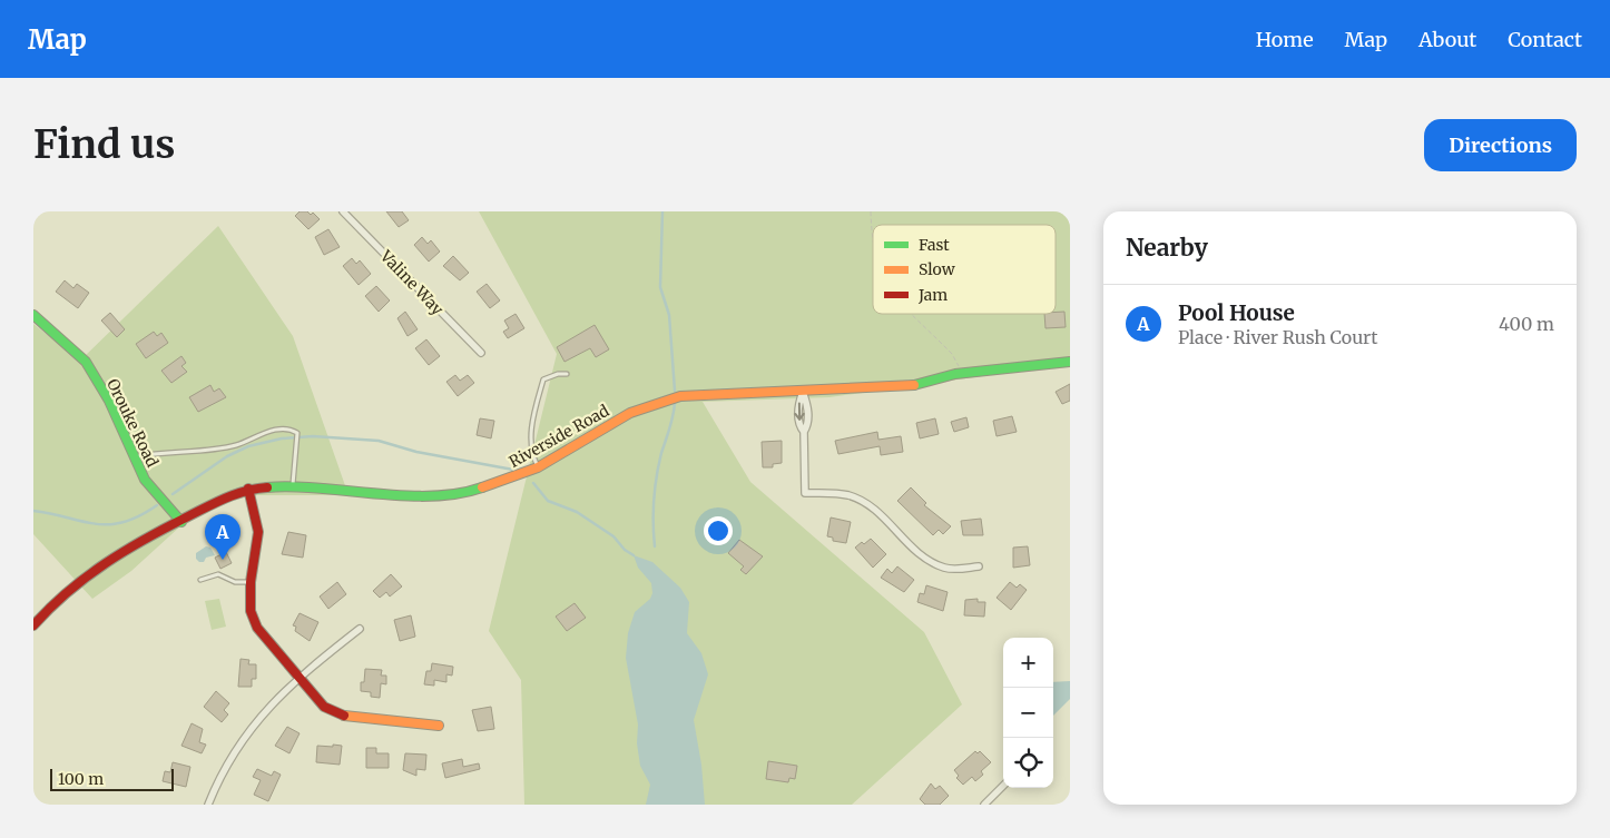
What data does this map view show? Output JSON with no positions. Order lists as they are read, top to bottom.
{
  "streets": {
    "street": ["Valine Way", "Orouke Road", "Riverside Road"]
  },
  "crossings": [
    ["Orouke Road", "Riverside Road"]
  ],
  "legend": ["Fast", "Slow", "Jam"],
  "scale_bar": "100 m",
  "page": {
    "header": "Map",
    "nav": [
      "Home",
      "Map",
      "About",
      "Contact"
    ],
    "buttons": "Directions",
    "title": "Find us",
    "heading": "Nearby",
    "list": [
      {
        "mark": "A",
        "name": "Pool House",
        "note": "Place · River Rush Court",
        "value": "400 m"
      }
    ],
    "pins": "A",
    "map_buttons": ["+", "−"],
    "scale": "100 m"
  }
}
